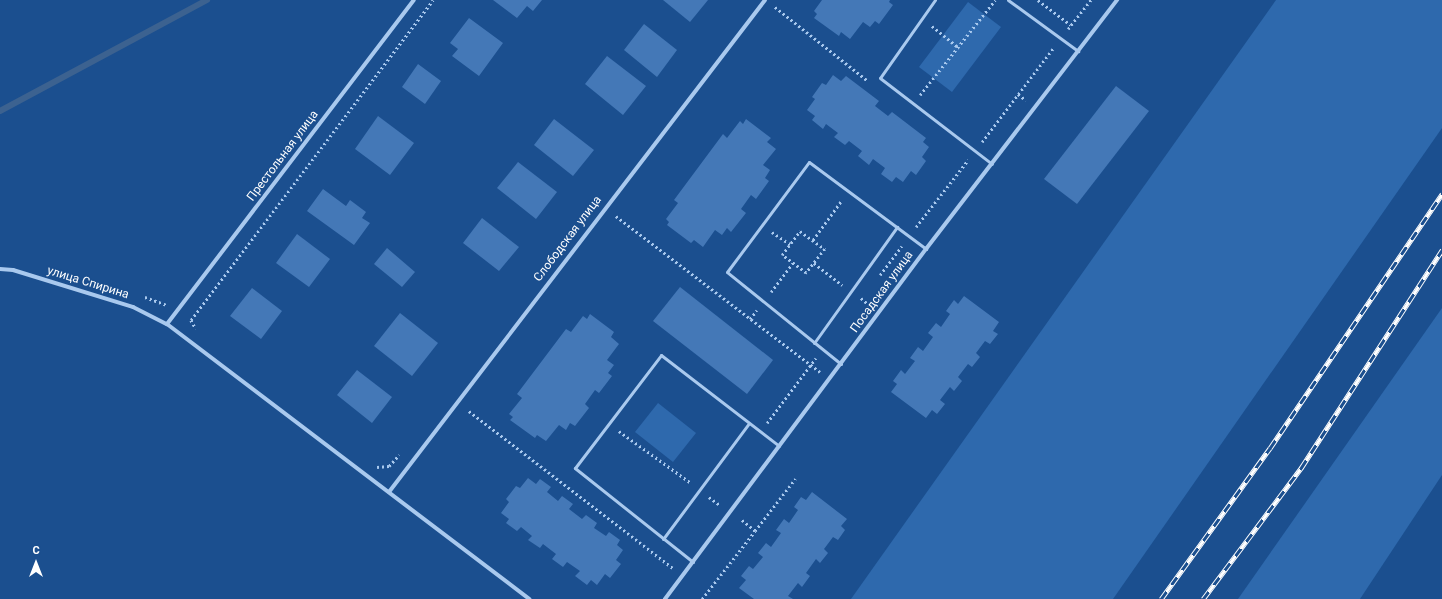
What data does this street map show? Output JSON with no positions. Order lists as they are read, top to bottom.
{
  "streets": {
    "street": [
      "Престольная улица",
      "Слободская улица",
      "улица Спирина",
      "Посадская улица"
    ]
  },
  "crossings": [
    ["Престольная улица", "улица Спирина"],
    ["Слободская улица", "улица Спирина"]
  ],
  "north": "top"
}
